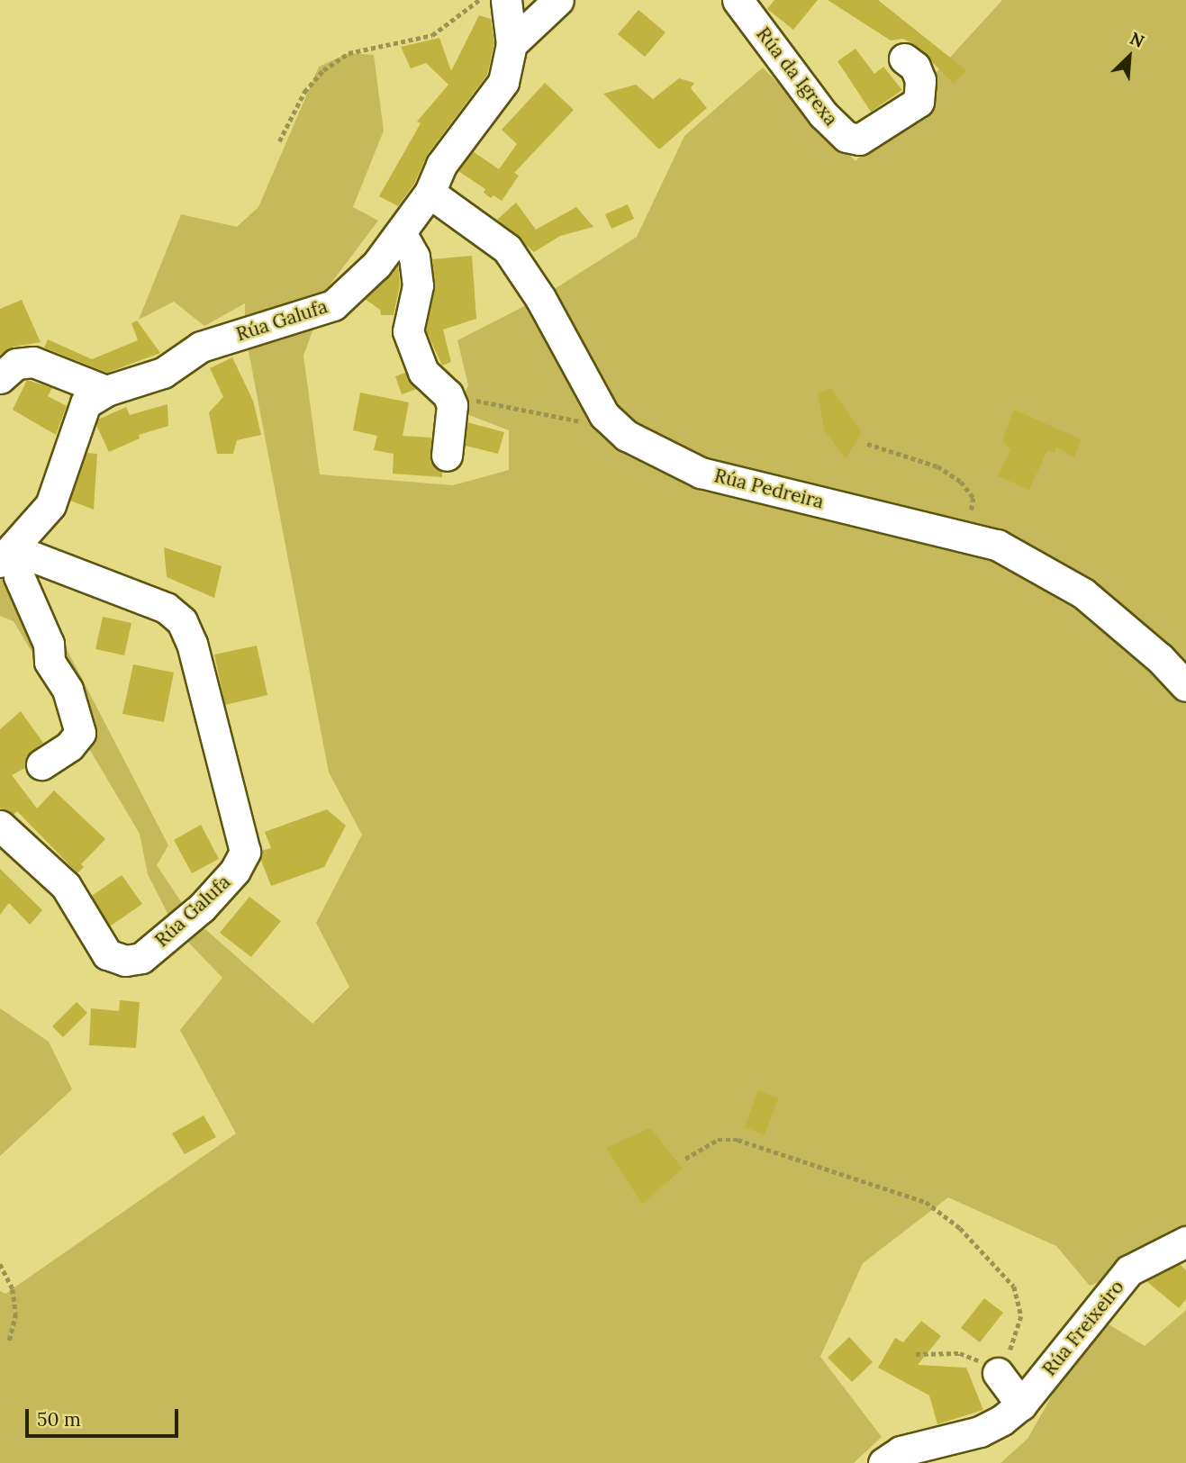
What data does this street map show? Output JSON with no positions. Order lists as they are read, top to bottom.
{
  "streets": {
    "street": [
      "Rúa da Igrexa",
      "Rúa Galufa",
      "Rúa Pedreira",
      "Rúa Freixeiro"
    ]
  },
  "crossings": [
    ["Rúa Galufa", "Rúa Pedreira"]
  ],
  "scale_bar": "50 m",
  "north": "top right"
}
